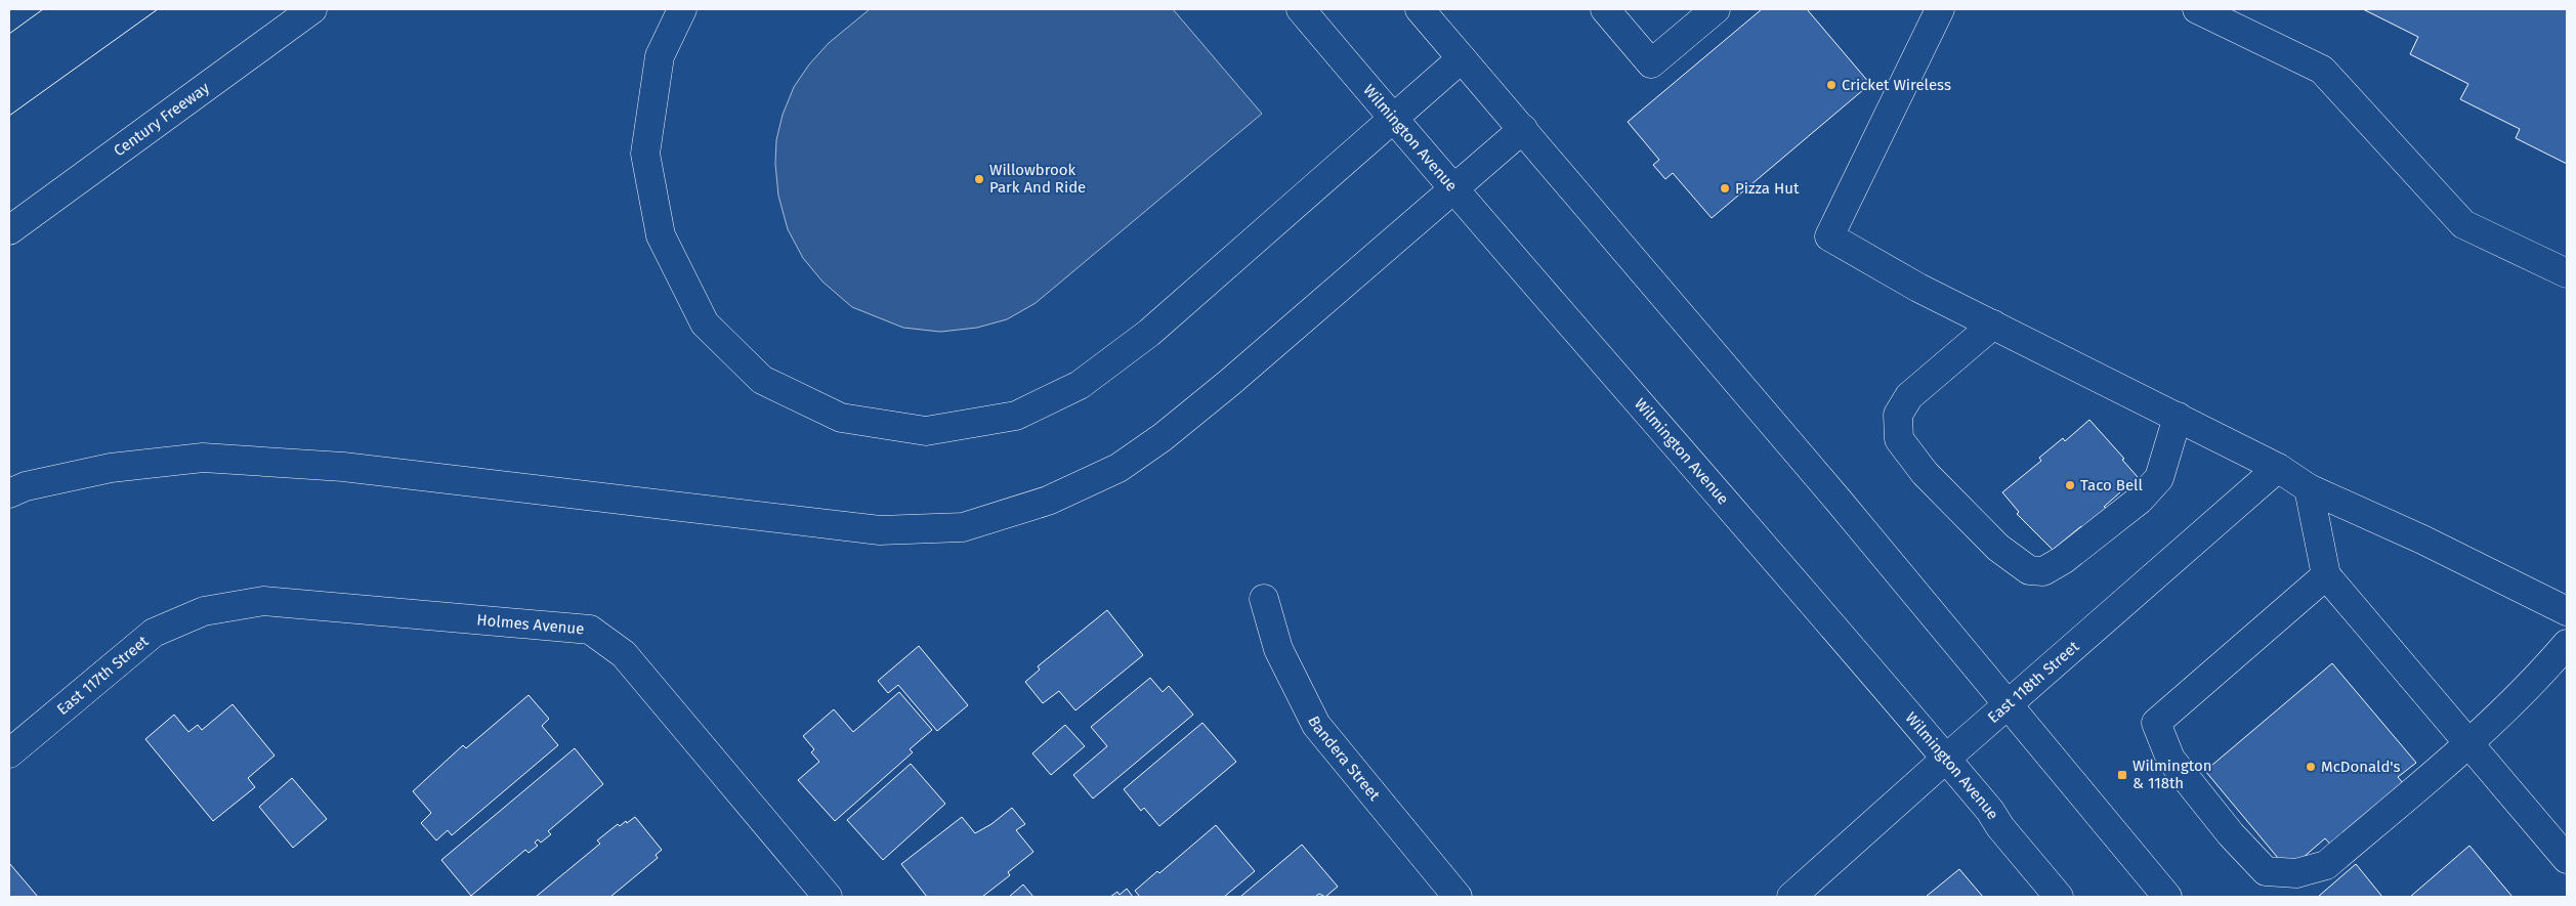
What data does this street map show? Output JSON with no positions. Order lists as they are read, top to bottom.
{
  "streets": {
    "main road": [
      "Century Freeway",
      "Wilmington Avenue",
      "Holmes Avenue",
      "East 117th Street",
      "East 118th Street",
      "Bandera Street"
    ]
  },
  "crossings": [
    ["Wilmington Avenue", "East 118th Street"],
    ["Holmes Avenue", "East 117th Street"]
  ],
  "places": {
    "other": [
      "Cricket Wireless",
      "Willowbrook Park And Ride",
      "Pizza Hut",
      "Taco Bell",
      "McDonald's"
    ],
    "transit": ["Wilmington & 118th"]
  }
}
